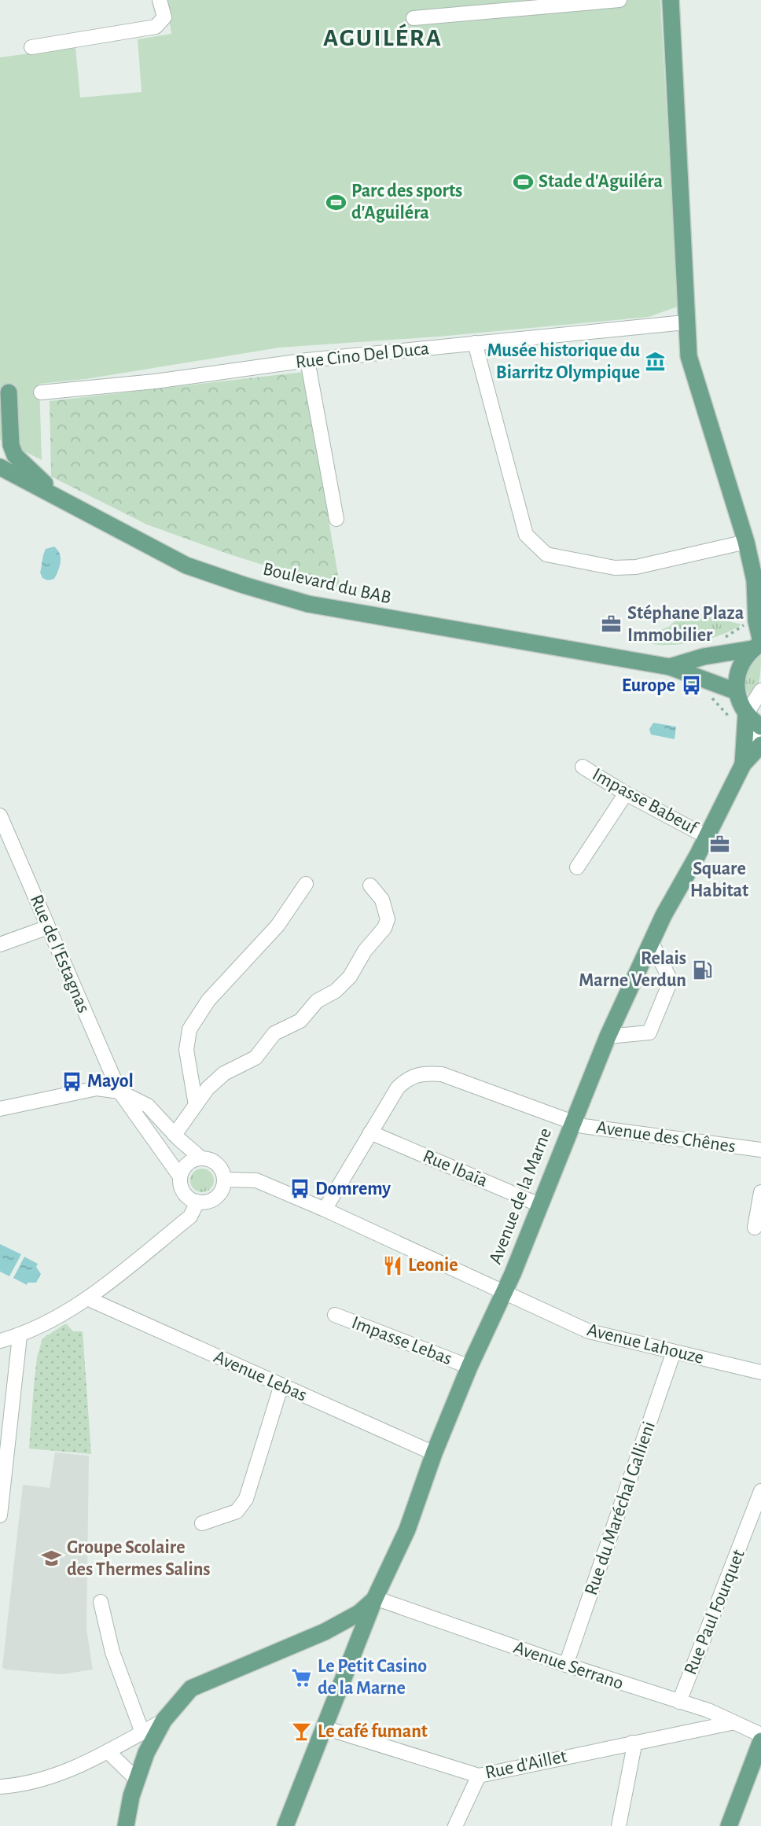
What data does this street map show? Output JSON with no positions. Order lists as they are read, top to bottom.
{
  "streets": {
    "main road": ["Boulevard du BAB", "Avenue de la Marne"],
    "street": [
      "Rue Cino Del Duca",
      "Impasse Babeuf",
      "Rue de l'Estagnas",
      "Avenue des Chênes",
      "Rue Ibaïa",
      "Impasse Lebas",
      "Avenue Lahouze",
      "Avenue Lebas",
      "Rue du Maréchal Gallieni",
      "Rue Paul Fourquet",
      "Avenue Serrano",
      "Rue d'Aillet"
    ]
  },
  "crossings": [
    ["Impasse Babeuf", "Avenue de la Marne"],
    ["Rue de l'Estagnas", "Avenue Lahouze"],
    ["Avenue des Chênes", "Rue Ibaïa"],
    ["Avenue des Chênes", "Avenue de la Marne"],
    ["Avenue des Chênes", "Avenue Lahouze"],
    ["Rue Ibaïa", "Avenue de la Marne"],
    ["Avenue de la Marne", "Impasse Lebas"],
    ["Avenue de la Marne", "Avenue Lahouze"],
    ["Avenue de la Marne", "Avenue Lebas"],
    ["Avenue de la Marne", "Avenue Serrano"],
    ["Avenue de la Marne", "Rue d'Aillet"],
    ["Avenue Lahouze", "Rue du Maréchal Gallieni"],
    ["Rue du Maréchal Gallieni", "Avenue Serrano"],
    ["Rue Paul Fourquet", "Avenue Serrano"],
    ["Avenue Serrano", "Rue d'Aillet"]
  ],
  "districts": ["AGUILÉRA"],
  "places": {
    "sports": ["Stade d'Aguiléra", "Parc des sports d'Aguiléra"],
    "museum": ["Musée historique du Biarritz Olympique"],
    "office": ["Stéphane Plaza Immobilier", "Square Habitat"],
    "bus stop": ["Europe", "Mayol", "Domremy"],
    "fuel station": ["Relais Marne Verdun"],
    "restaurant": ["Leonie"],
    "school or university": ["Groupe Scolaire des Thermes Salins"],
    "supermarket": ["Le Petit Casino de la Marne"],
    "bar": ["Le café fumant"]
  }
}
